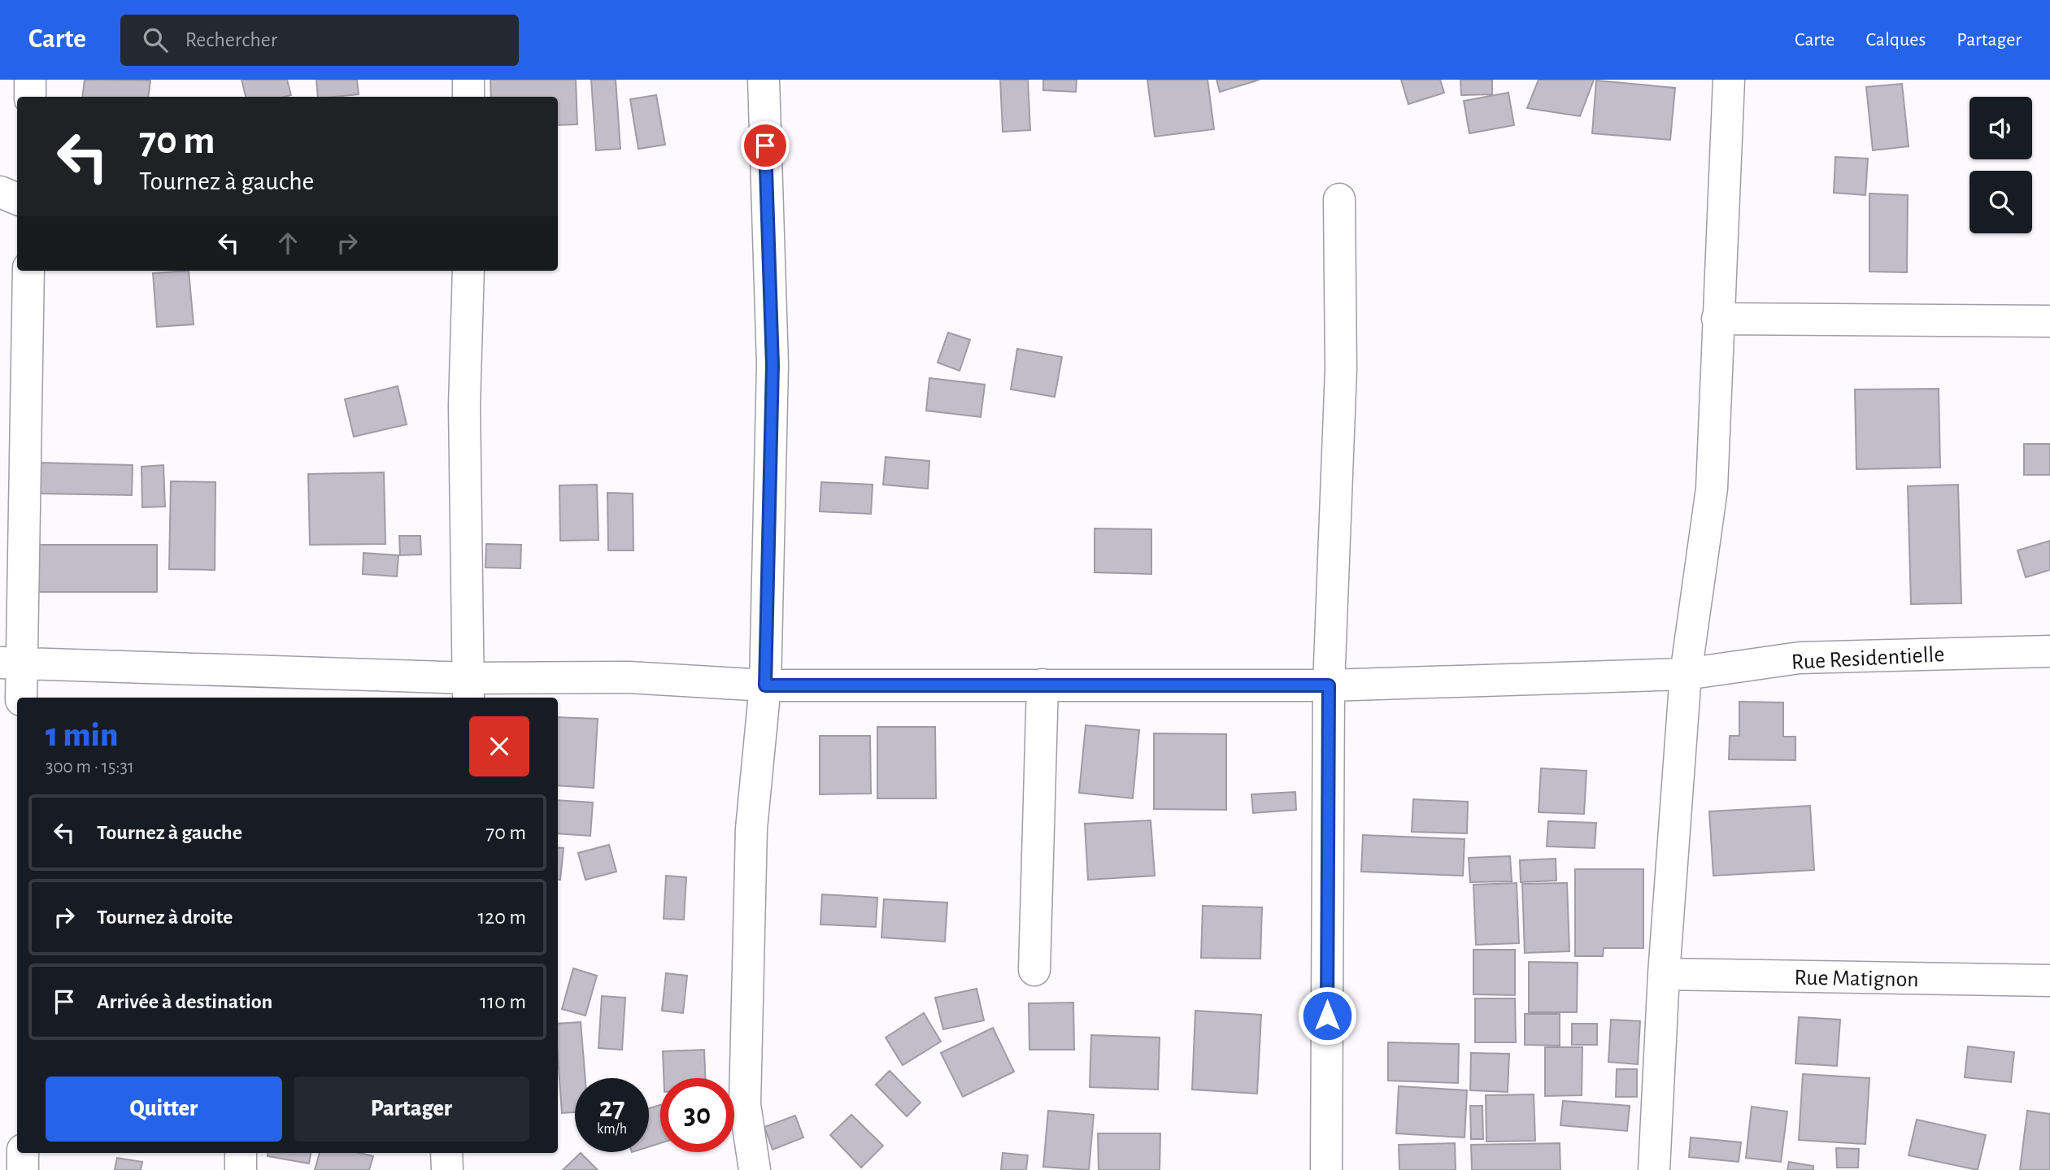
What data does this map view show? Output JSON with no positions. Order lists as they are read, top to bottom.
{
  "streets": {
    "street": ["Rue Residentielle", "Rue Matignon"]
  },
  "page": {
    "header": "Carte",
    "search": "Rechercher",
    "nav": ["Carte", "Calques", "Partager"],
    "turn": ["70 m", "Tournez à gauche"],
    "heading": ["1 min", "300 m · 15:31"],
    "list": [
      {
        "name": "Tournez à gauche",
        "value": "70 m"
      },
      {
        "name": "Tournez à droite",
        "value": "120 m"
      },
      {
        "name": "Arrivée à destination",
        "value": "110 m"
      }
    ],
    "buttons": ["Quitter", "Partager"],
    "speed": "27 km/h",
    "limit": "30"
  }
}
